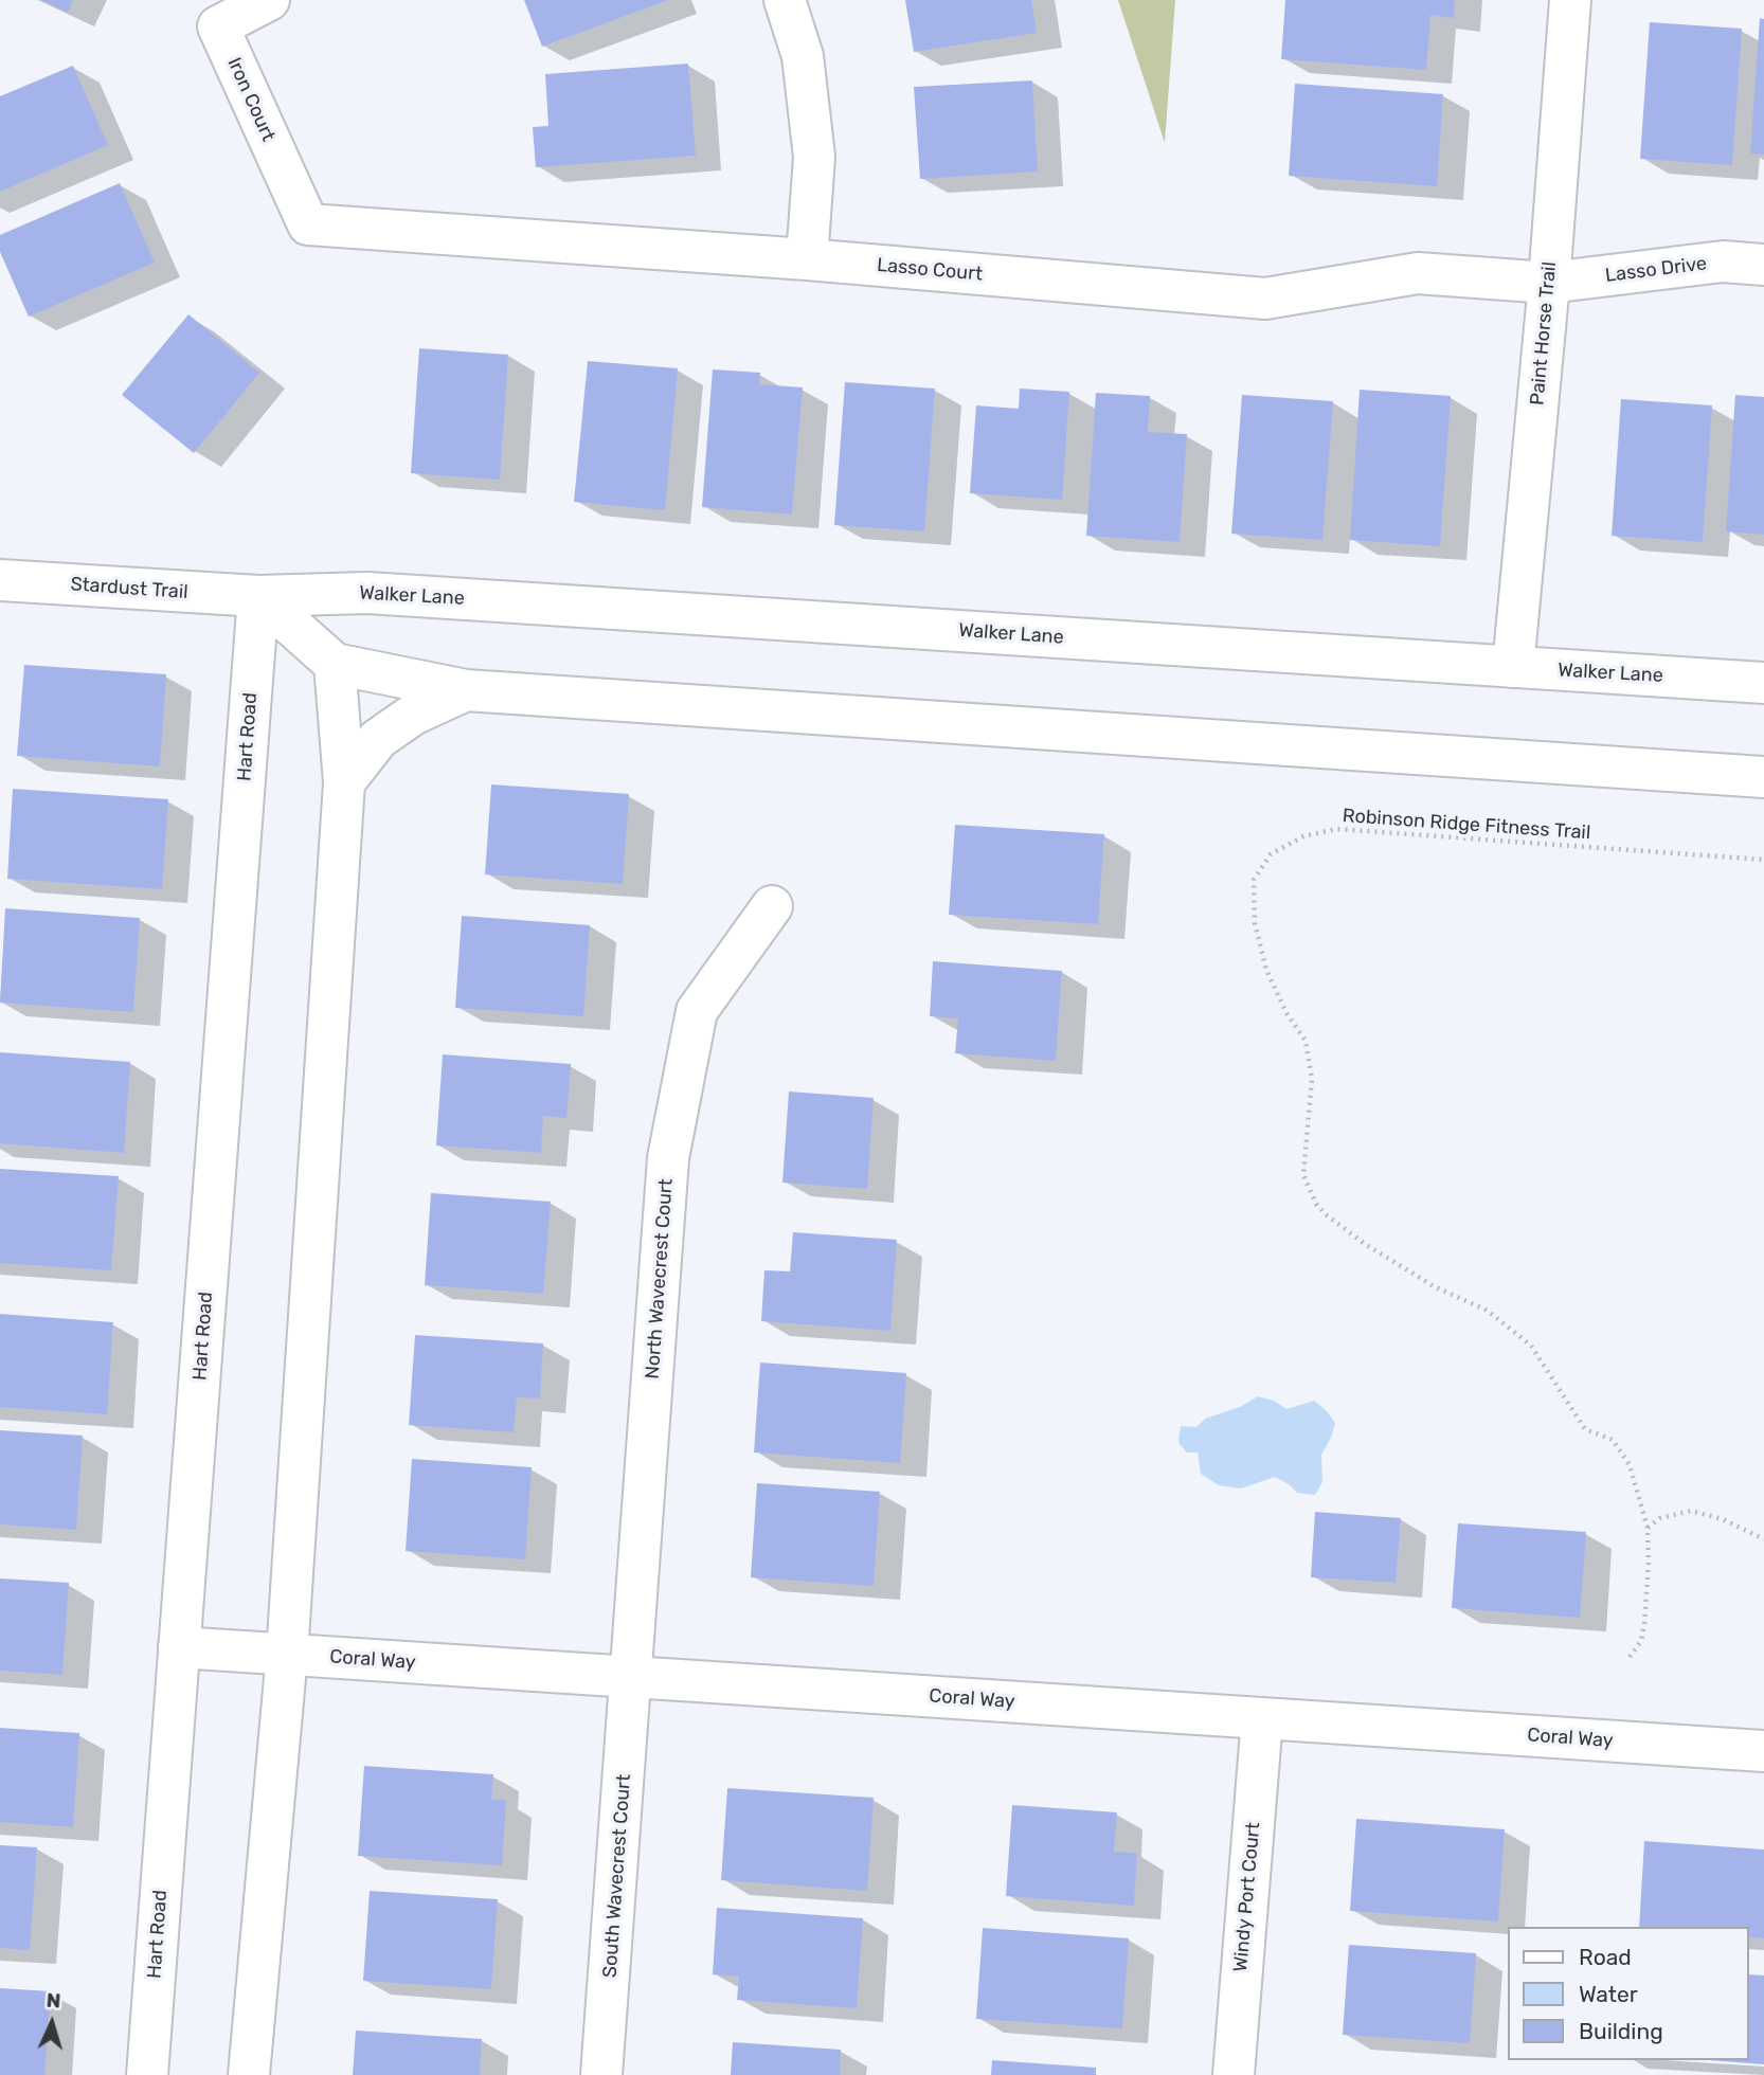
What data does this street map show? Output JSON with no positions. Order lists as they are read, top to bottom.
{
  "streets": {
    "street": [
      "Iron Court",
      "Lasso Court",
      "Lasso Drive",
      "Paint Horse Trail",
      "Stardust Trail",
      "Walker Lane",
      "Hart Road",
      "North Wavecrest Court",
      "Coral Way",
      "South Wavecrest Court",
      "Windy Port Court"
    ],
    "path": ["Robinson Ridge Fitness Trail"]
  },
  "crossings": [
    ["Iron Court", "Lasso Court"],
    ["Lasso Court", "Lasso Drive"],
    ["Lasso Court", "Paint Horse Trail"],
    ["Lasso Drive", "Paint Horse Trail"],
    ["Paint Horse Trail", "Walker Lane"],
    ["Stardust Trail", "Walker Lane"],
    ["Stardust Trail", "Hart Road"],
    ["Walker Lane", "Hart Road"],
    ["Hart Road", "Coral Way"],
    ["North Wavecrest Court", "Coral Way"],
    ["North Wavecrest Court", "South Wavecrest Court"],
    ["Coral Way", "South Wavecrest Court"],
    ["Coral Way", "Windy Port Court"]
  ],
  "legend": ["Road", "Water", "Building"],
  "north": "top"
}
